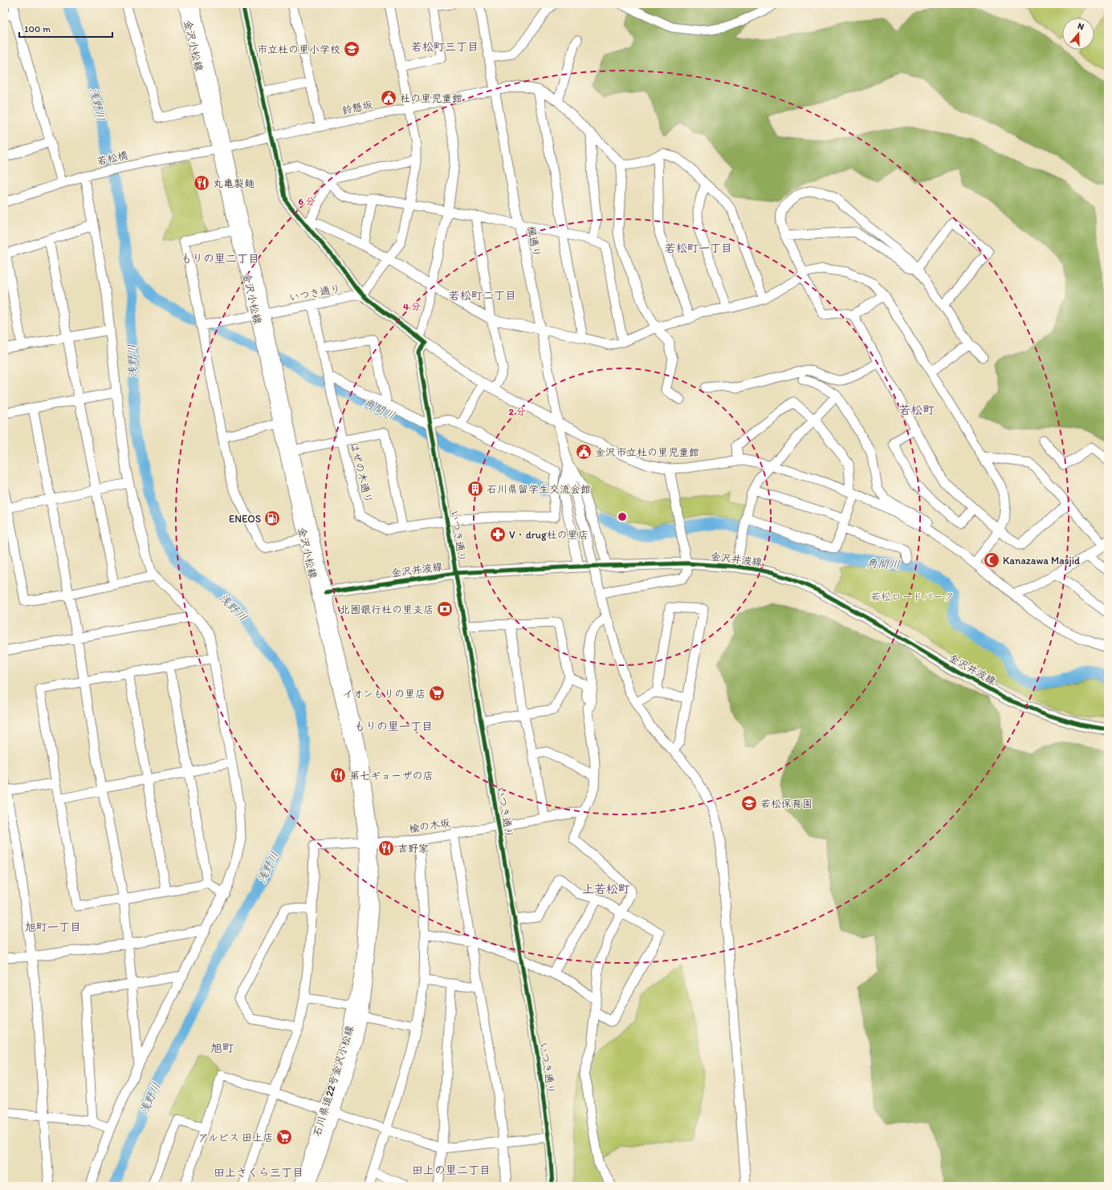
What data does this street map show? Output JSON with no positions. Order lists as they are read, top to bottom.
{
  "streets": {
    "main road": ["金沢小松線", "金沢井波線", "石川県道22号金沢小松線"],
    "street": [
      "鈴懸坂",
      "若松橋",
      "楓通り",
      "いつき通り",
      "はぜの木通り",
      "楡の木坂"
    ]
  },
  "crossings": [
    ["金沢小松線", "鈴懸坂"],
    ["金沢小松線", "若松橋"],
    ["金沢小松線", "いつき通り"],
    ["金沢小松線", "はぜの木通り"],
    ["金沢小松線", "金沢井波線"],
    ["鈴懸坂", "若松橋"],
    ["鈴懸坂", "楓通り"],
    ["いつき通り", "はぜの木通り"],
    ["いつき通り", "金沢井波線"],
    ["いつき通り", "楡の木坂"],
    ["楡の木坂", "石川県道22号金沢小松線"]
  ],
  "districts": [
    "若松町三丁目",
    "若松町一丁目",
    "もりの里二丁目",
    "若松町二丁目",
    "若松町",
    "もりの里一丁目",
    "上若松町",
    "旭町一丁目",
    "旭町",
    "田上の里二丁目",
    "田上さくら三丁目"
  ],
  "water": ["浅野川", "角間川"],
  "parks": ["若松ロードパーク"],
  "places": {
    "school or university": ["市立杜の里小学校", "若松保育園"],
    "public building": ["杜の里児童館", "金沢市立杜の里児童館"],
    "restaurant": ["丸亀製麺", "第七ギョーザの店", "吉野家"],
    "building": ["石川県留学生交流会館"],
    "fuel station": ["ENEOS"],
    "pharmacy": ["V・drug杜の里店"],
    "mosque": ["Kanazawa Masjid"],
    "bank": ["北國銀行杜の里支店"],
    "supermarket": ["イオンもりの里店", "アルビス 田上店"]
  },
  "scale_bar": "100 m",
  "north": "top",
  "rings": ["6 分", "4 分", "2 分"]
}
